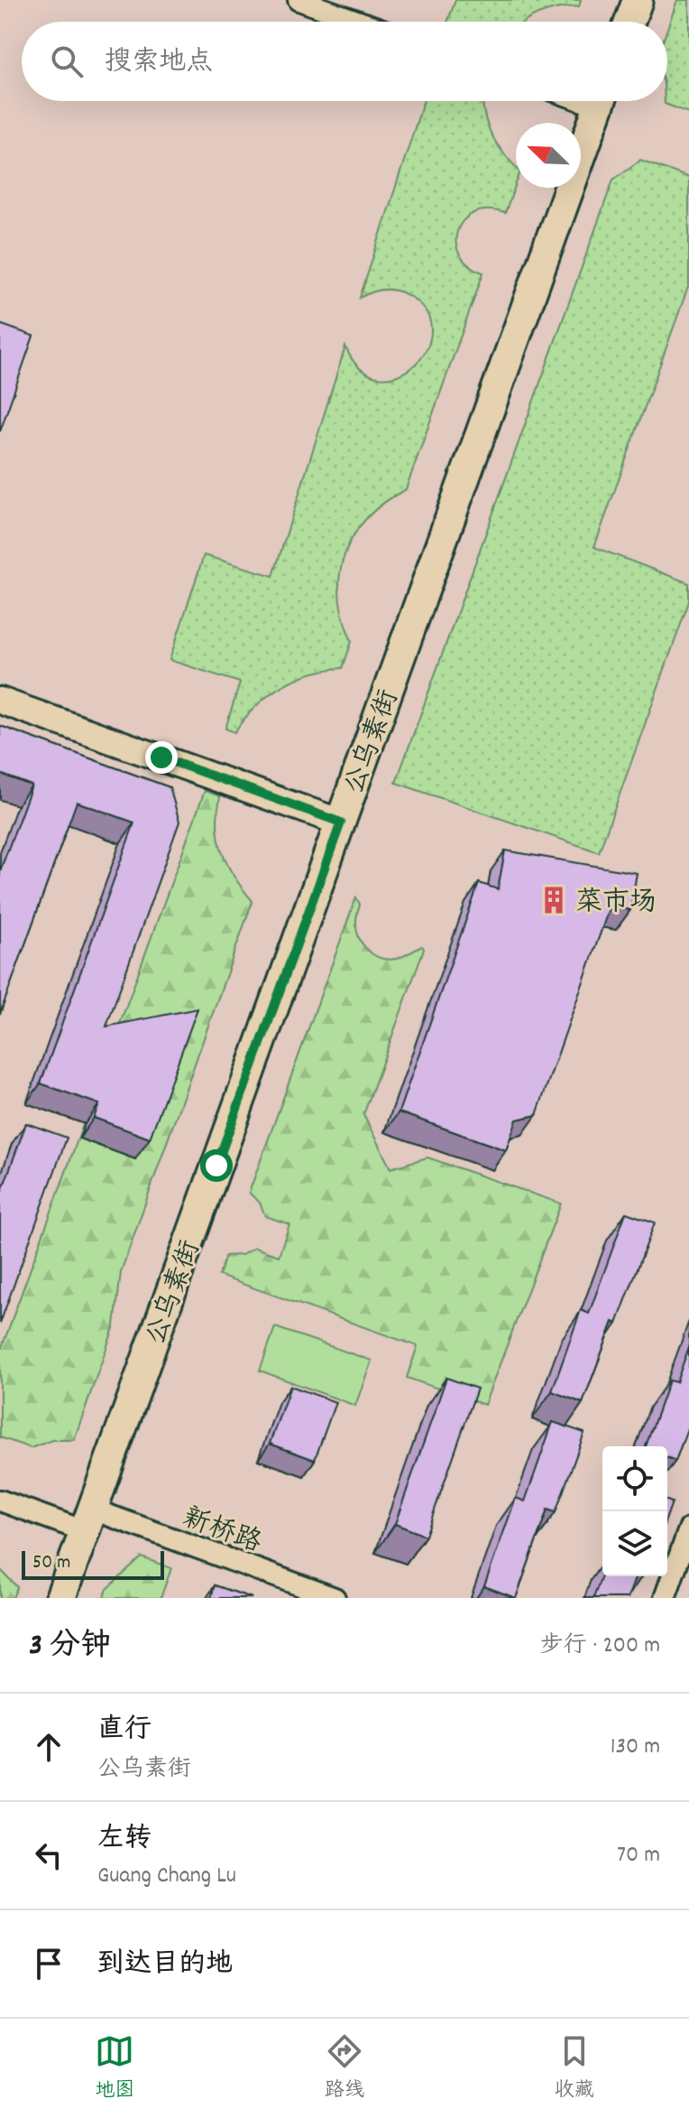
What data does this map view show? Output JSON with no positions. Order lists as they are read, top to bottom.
{
  "streets": {
    "main road": ["公乌素街"],
    "street": ["新桥路"]
  },
  "crossings": [
    ["公乌素街", "新桥路"]
  ],
  "places": {
    "building": ["菜市场"]
  },
  "scale_bar": "50 m",
  "north": "top left",
  "page": {
    "search": "搜索地点",
    "scale": "50 m",
    "heading": ["3 分钟", "步行 · 200 m"],
    "list": [
      ["直行", "公乌素街", "130 m"],
      ["左转", "Guang Chang Lu", "70 m"],
      "到达目的地"
    ],
    "nav": ["地图", "路线", "收藏"]
  }
}
